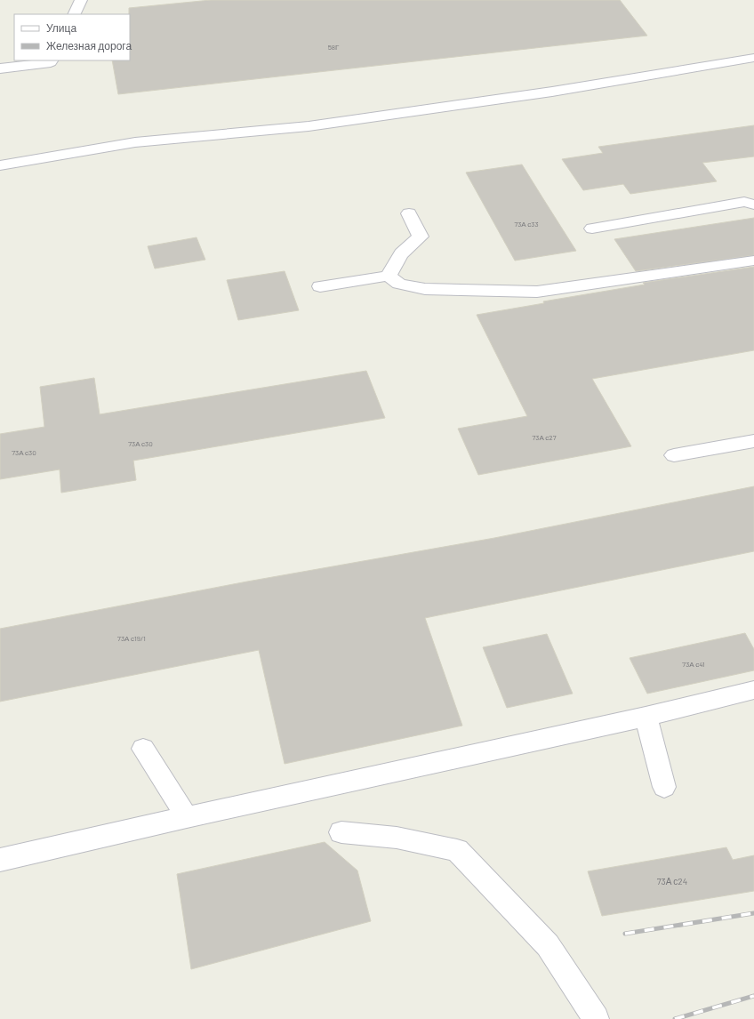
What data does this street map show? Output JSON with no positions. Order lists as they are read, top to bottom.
{
  "house_numbers": [
    "58Г",
    "73А с33",
    "73А с27",
    "73А с30",
    "73А с30",
    "73А с19/1",
    "73А с41",
    "73А с24"
  ],
  "legend": ["Улица", "Железная дорога"]
}
